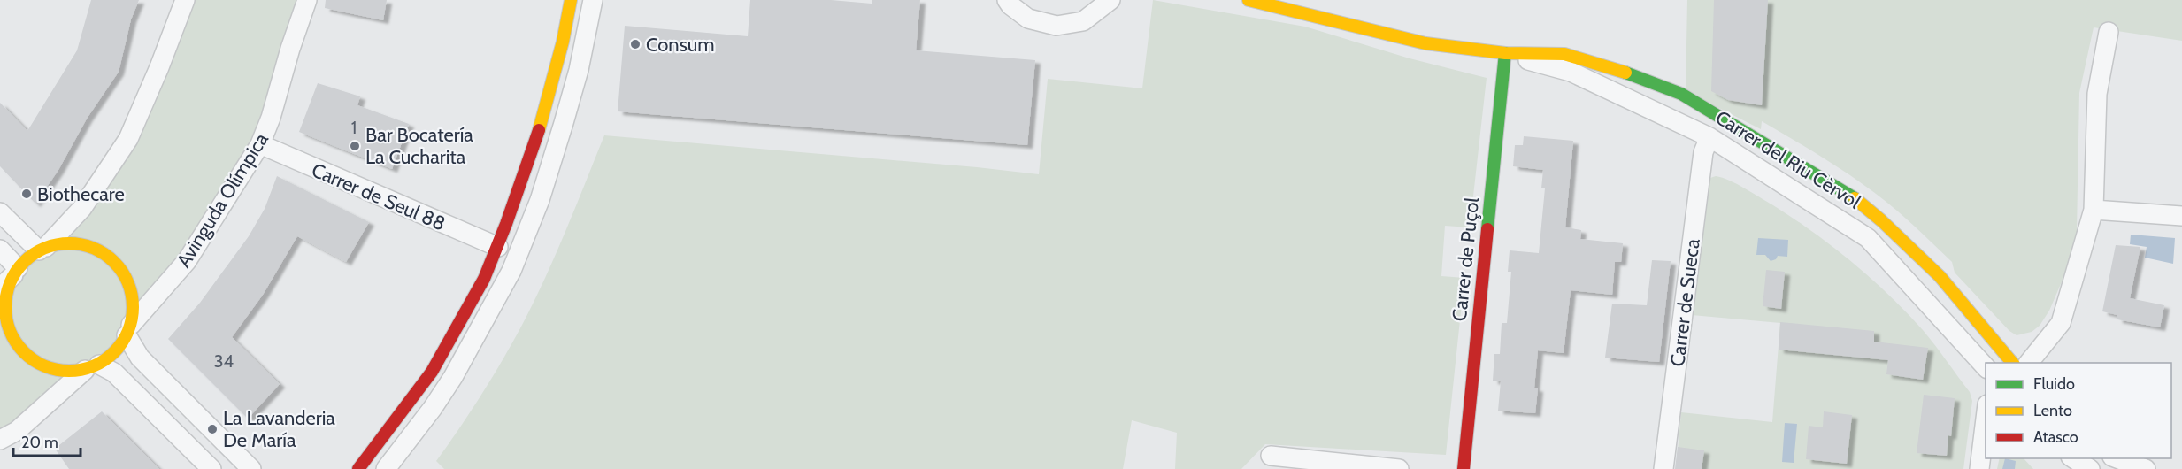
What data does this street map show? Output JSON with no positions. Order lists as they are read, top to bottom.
{
  "streets": {
    "street": [
      "Carrer del Riu Cèrvol",
      "Carrer de Seul 88",
      "Avinguda Olímpica",
      "Carrer de Puçol",
      "Carrer de Sueca"
    ]
  },
  "crossings": [
    ["Carrer del Riu Cèrvol", "Carrer de Puçol"],
    ["Carrer del Riu Cèrvol", "Carrer de Sueca"],
    ["Carrer de Seul 88", "Avinguda Olímpica"]
  ],
  "places": [
    "Consum",
    "Bar Bocatería La Cucharita",
    "Biothecare",
    "La Lavanderia De María"
  ],
  "house_numbers": ["1", "34"],
  "legend": ["Fluido", "Lento", "Atasco"],
  "scale_bar": "20 m"
}
